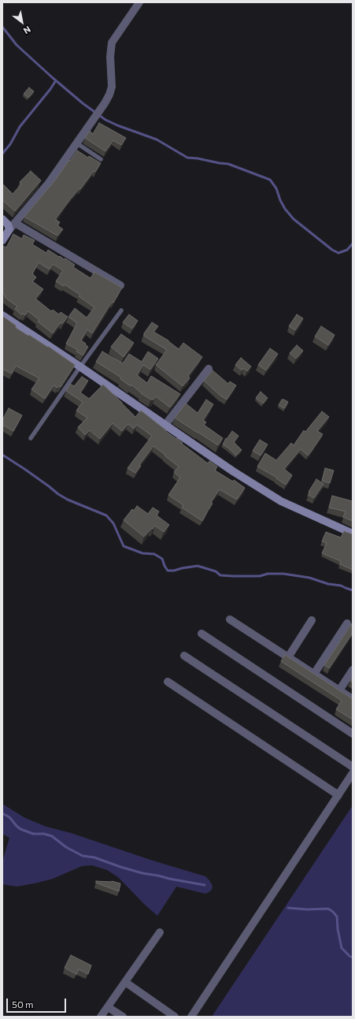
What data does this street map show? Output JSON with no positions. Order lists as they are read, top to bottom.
{
  "scale_bar": "50 m",
  "north": "bottom right"
}
